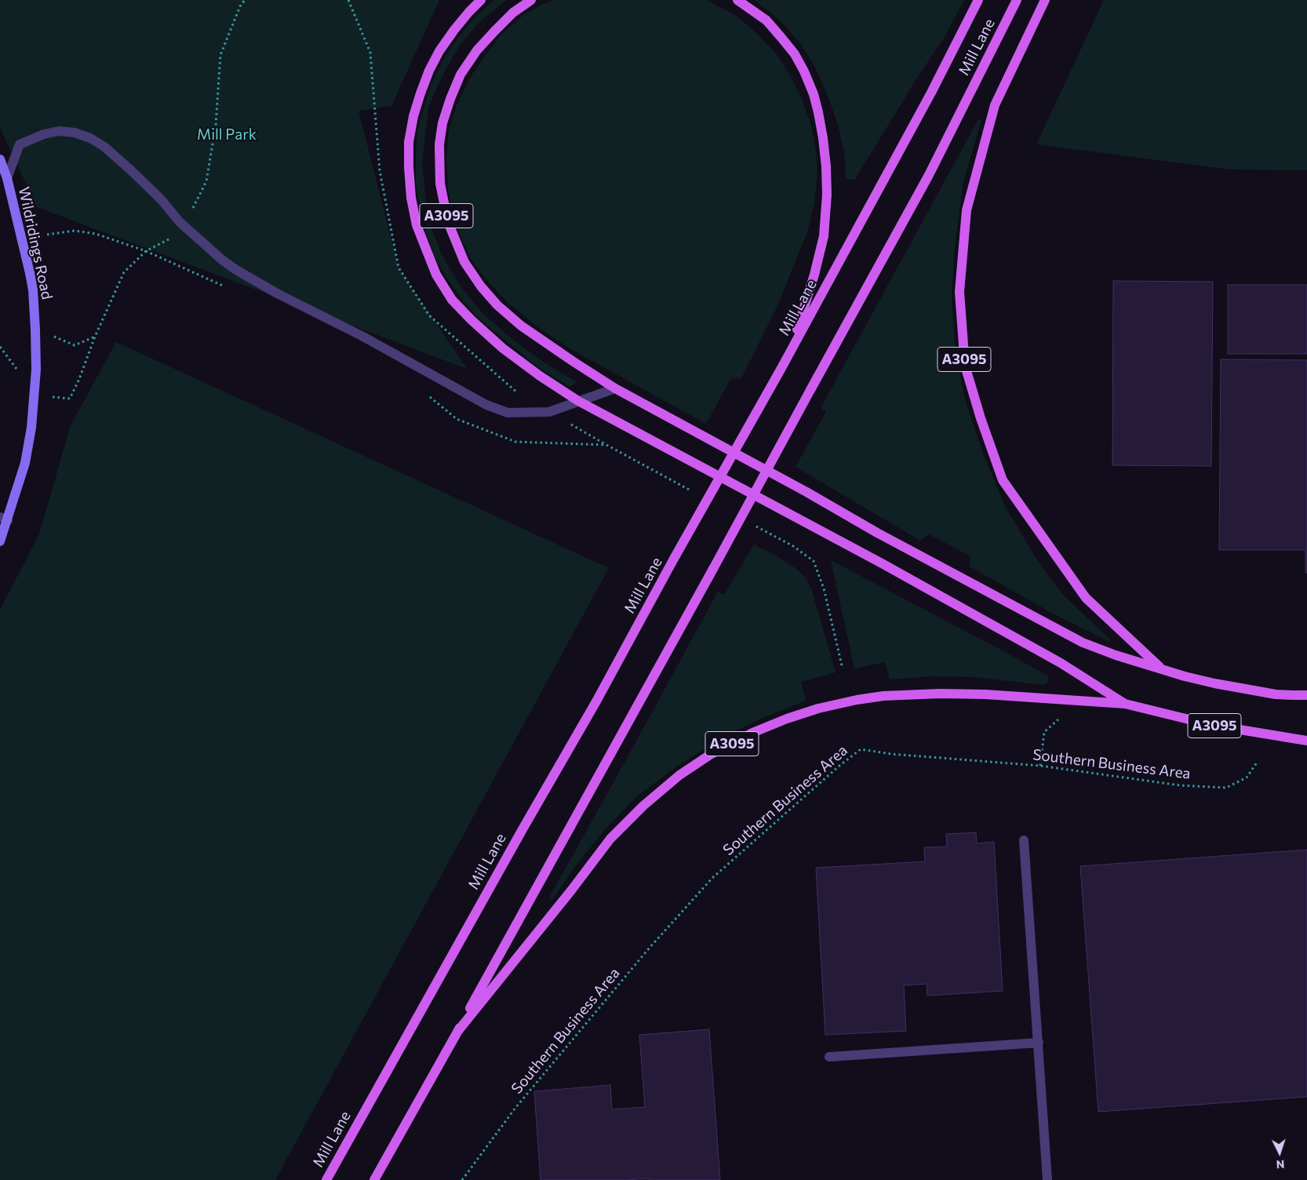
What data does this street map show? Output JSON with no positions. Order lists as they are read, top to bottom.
{
  "streets": {
    "main road": ["Mill Lane", "A3095"],
    "street": ["Wildridings Road"],
    "path": ["Southern Business Area"]
  },
  "crossings": [
    ["Mill Lane", "A3095"]
  ],
  "parks": ["Mill Park"],
  "north": "bottom"
}
